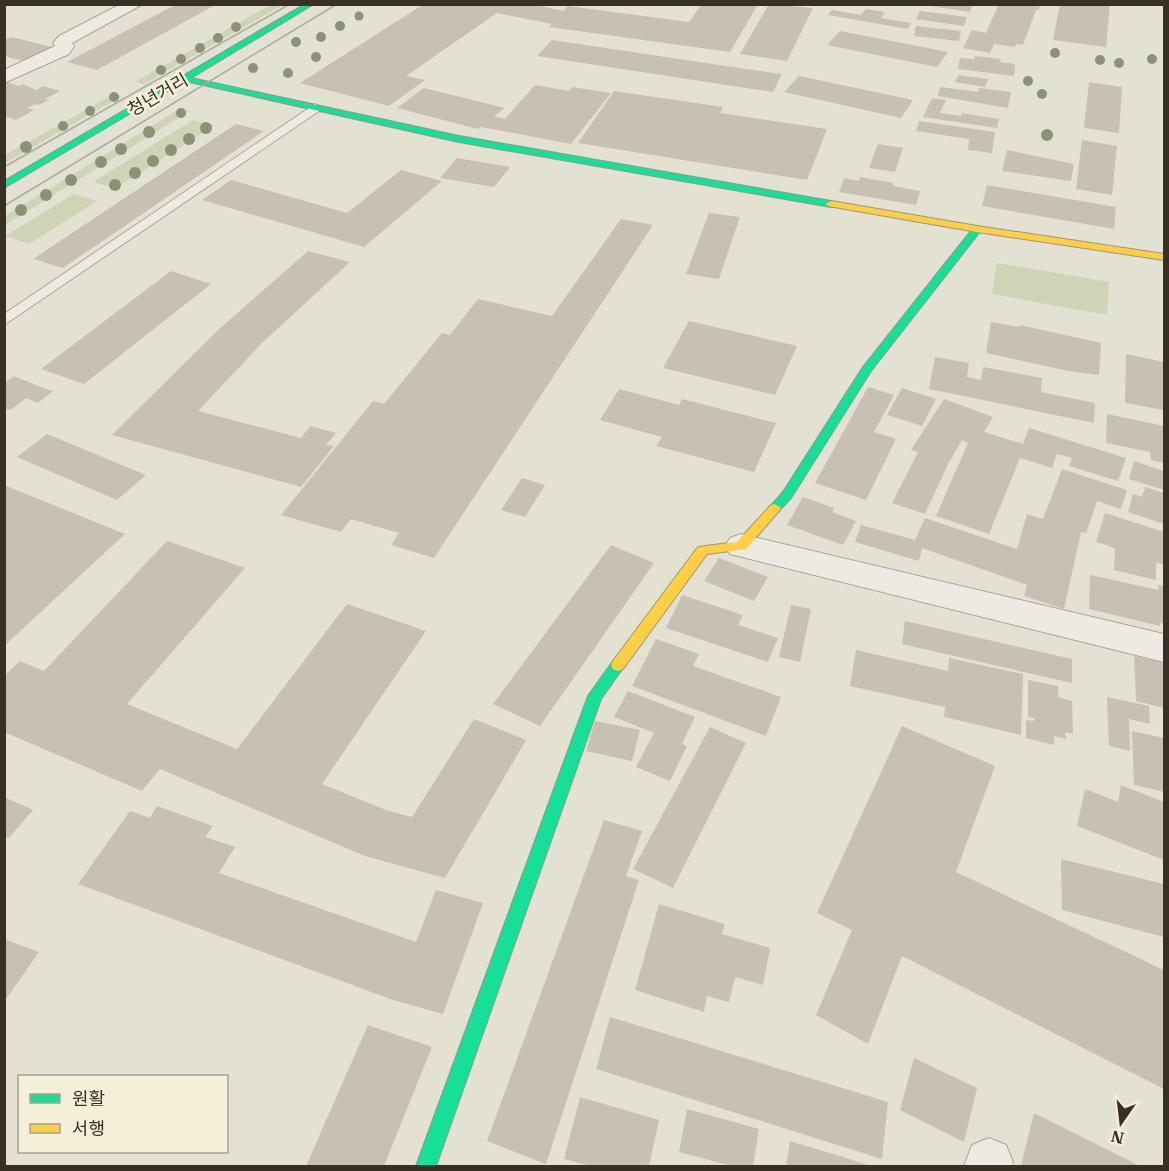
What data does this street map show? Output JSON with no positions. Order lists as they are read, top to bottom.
{
  "streets": {
    "street": ["청년거리"]
  },
  "legend": ["원활", "서행"],
  "north": "bottom"
}
